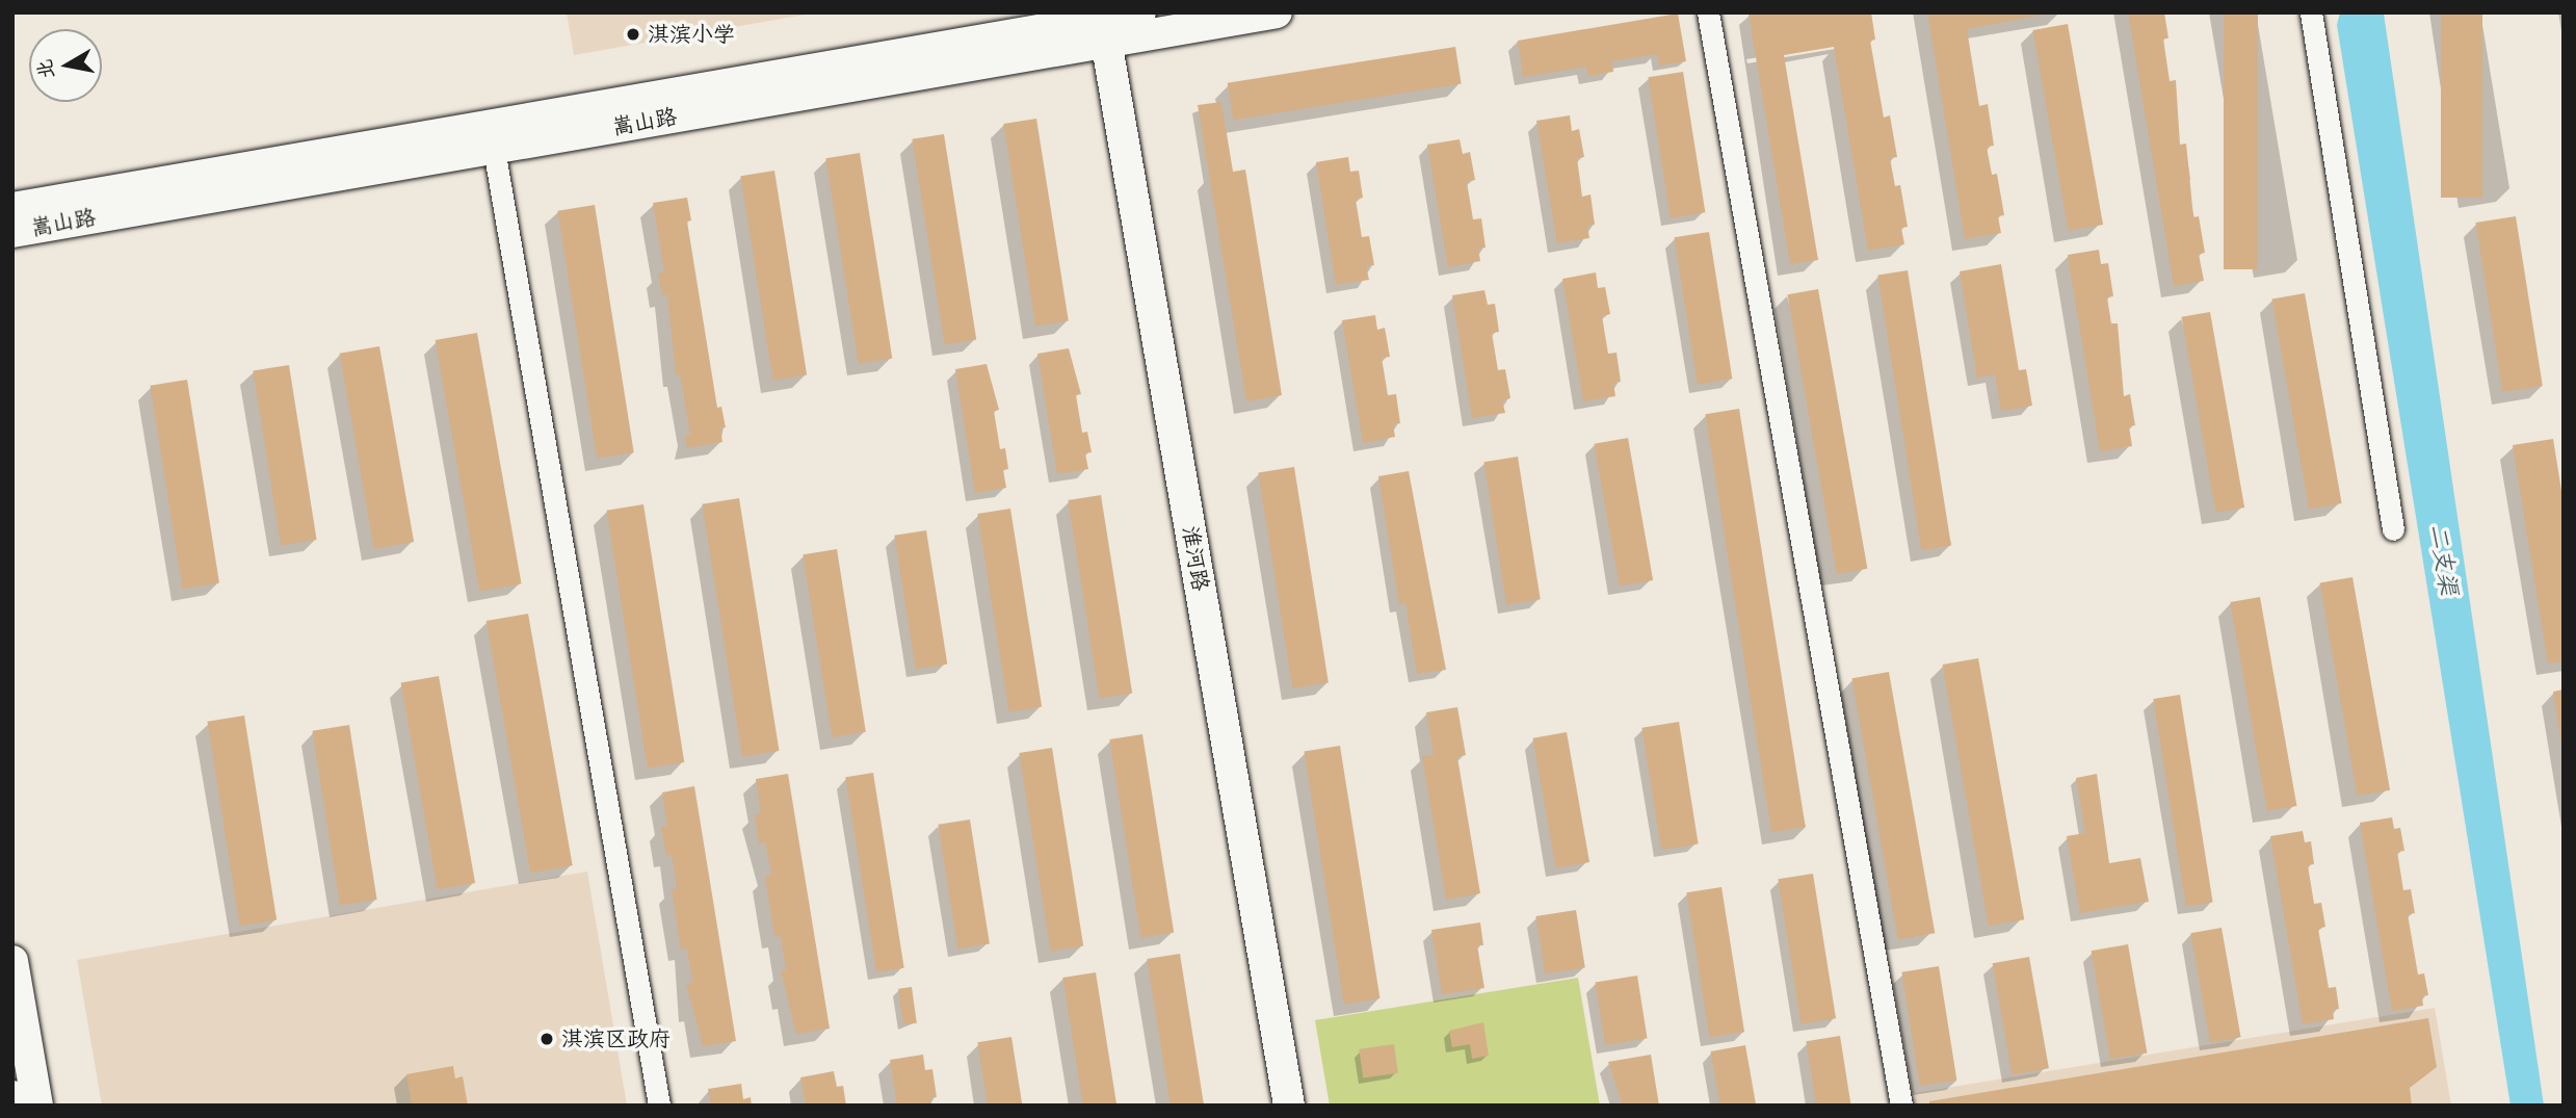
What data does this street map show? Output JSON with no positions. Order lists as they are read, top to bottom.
{
  "streets": {
    "street": ["嵩山路", "淮河路"]
  },
  "crossings": [
    ["嵩山路", "淮河路"]
  ],
  "water": ["二支渠"],
  "places": ["淇滨小学", "淇滨区政府"],
  "north": "left"
}
